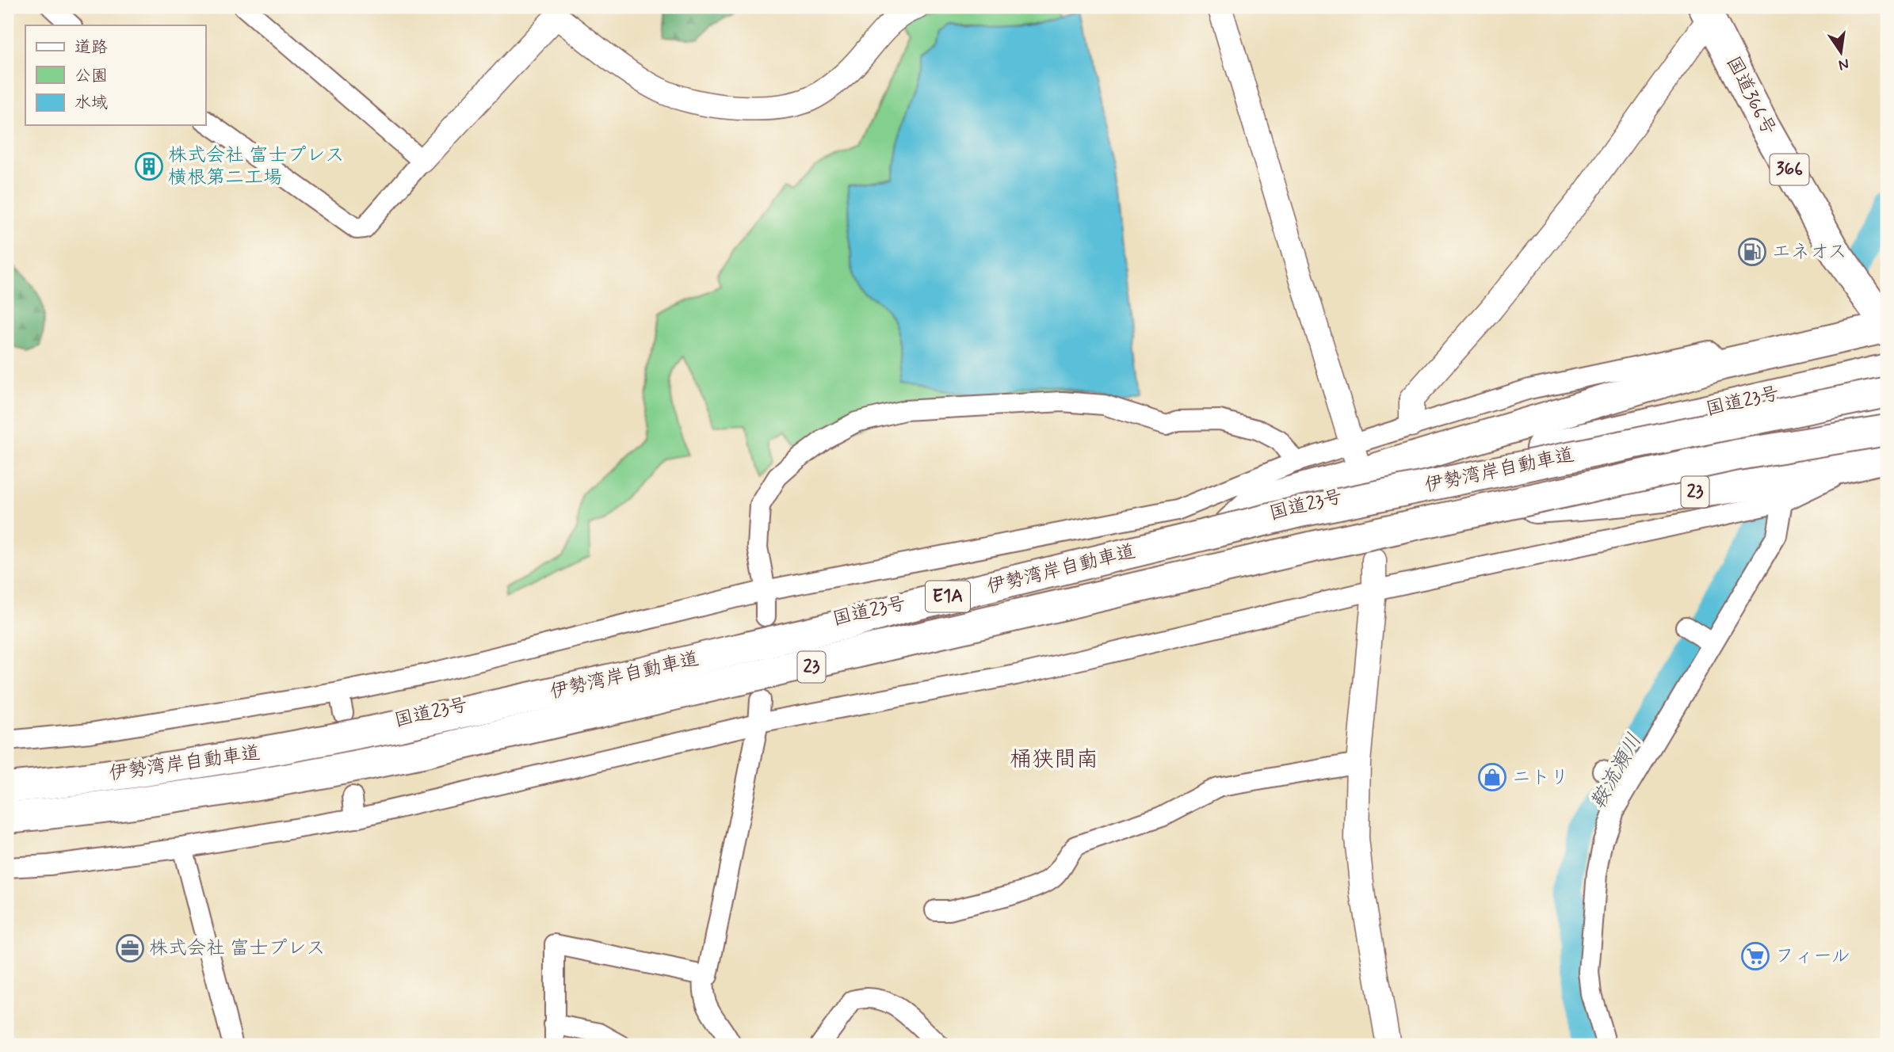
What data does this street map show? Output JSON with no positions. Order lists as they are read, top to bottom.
{
  "streets": {
    "highway": [
      "国道366号",
      "366",
      "国道23号",
      "伊勢湾岸自動車道",
      "23",
      "E1A"
    ]
  },
  "crossings": [
    ["国道23号", "伊勢湾岸自動車道"],
    ["国道23号", "23"]
  ],
  "districts": ["桶狭間南"],
  "water": ["鞍流瀬川"],
  "places": {
    "building": ["株式会社 富士プレス 横根第二工場"],
    "fuel station": ["エネオス"],
    "shop": ["ニトリ"],
    "office": ["株式会社 富士プレス"],
    "supermarket": ["フィール"]
  },
  "legend": ["道路", "公園", "水域"],
  "north": "bottom"
}
